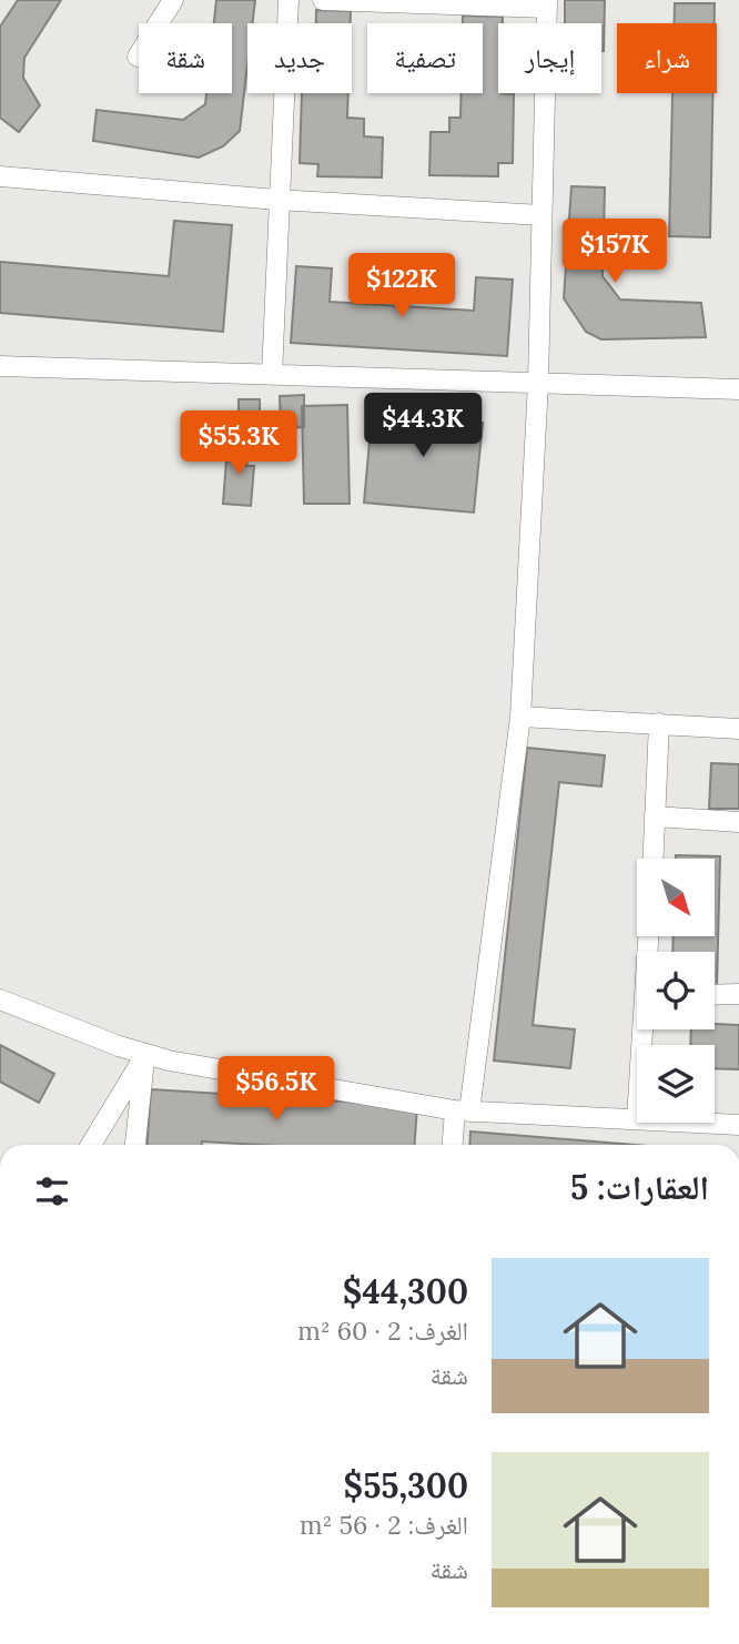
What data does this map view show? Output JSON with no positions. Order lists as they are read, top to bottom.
{
  "north": "bottom right",
  "page": {
    "chip": [
      "شراء",
      "إيجار",
      "تصفية",
      "جديد",
      "شقة"
    ],
    "price": [
      "$157K",
      "$122K",
      "$44.3K",
      "$55.3K",
      "$56.5K"
    ],
    "heading": "العقارات: 5",
    "list": [
      {
        "name": "$44,300",
        "note": "الغرف: 2 · 60 m² · شقة"
      },
      {
        "name": "$55,300",
        "note": "الغرف: 2 · 56 m² · شقة"
      }
    ]
  }
}
